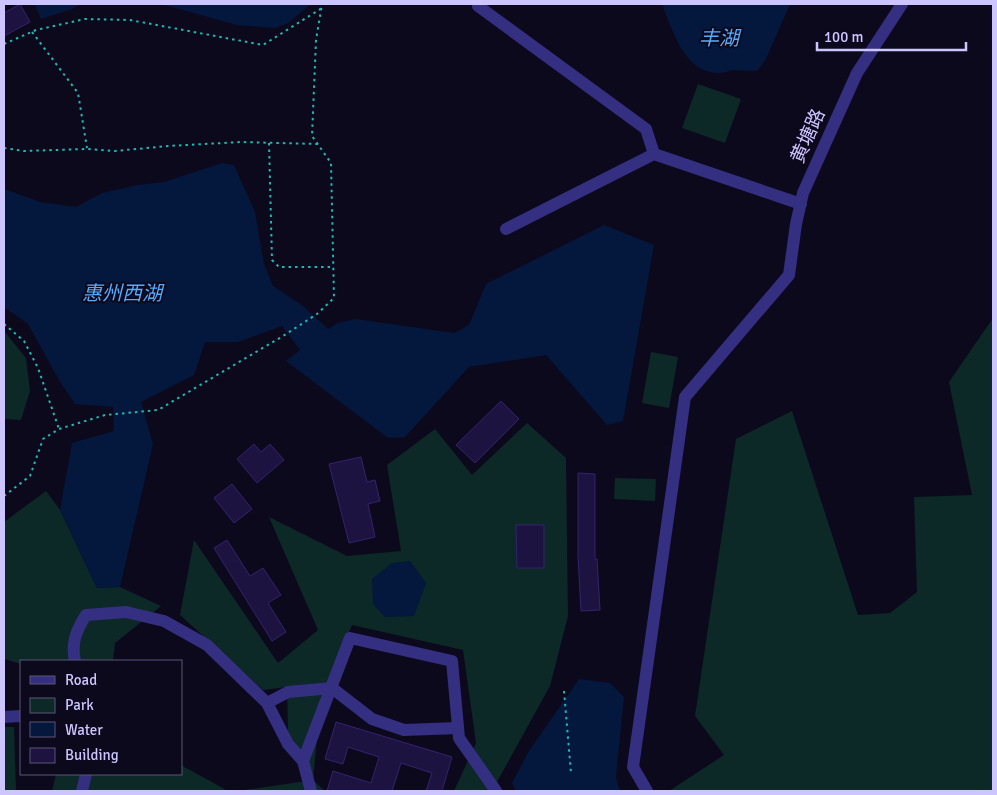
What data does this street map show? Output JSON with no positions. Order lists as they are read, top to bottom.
{
  "streets": {
    "street": ["黄塘路"]
  },
  "water": ["丰湖", "惠州西湖"],
  "legend": [
    "Road",
    "Park",
    "Water",
    "Building"
  ],
  "scale_bar": "100 m"
}
